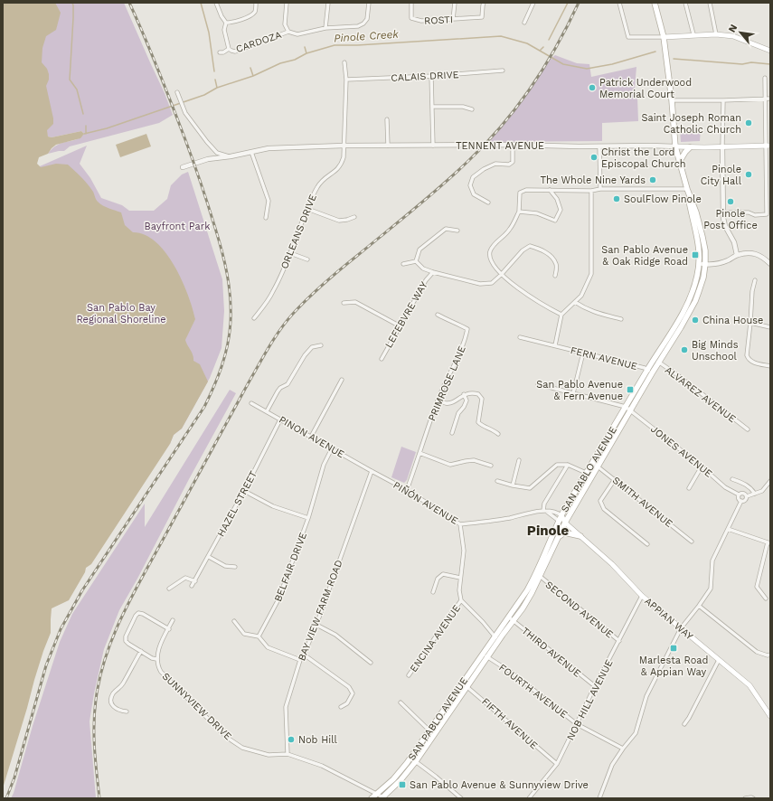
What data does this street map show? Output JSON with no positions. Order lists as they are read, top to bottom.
{
  "streets": {
    "main road": ["TENNENT AVENUE", "SAN PABLO AVENUE", "APPIAN WAY"],
    "street": [
      "ROSTI",
      "CARDOZA",
      "CALAIS DRIVE",
      "ORLEANS DRIVE",
      "LEFEBVRE WAY",
      "FERN AVENUE",
      "PRIMROSE LANE",
      "ALVAREZ AVENUE",
      "PINON AVENUE",
      "JONES AVENUE",
      "SMITH AVENUE",
      "PIÑÓN AVENUE",
      "HAZEL STREET",
      "BELFAIR DRIVE",
      "SECOND AVENUE",
      "BAY VIEW FARM ROAD",
      "ENCINA AVENUE",
      "THIRD AVENUE",
      "FOURTH AVENUE",
      "NOB HILL AVENUE",
      "SUNNYVIEW DRIVE",
      "FIFTH AVENUE"
    ]
  },
  "crossings": [
    ["CALAIS DRIVE", "ORLEANS DRIVE"],
    ["TENNENT AVENUE", "ORLEANS DRIVE"],
    ["TENNENT AVENUE", "SAN PABLO AVENUE"],
    ["FERN AVENUE", "SAN PABLO AVENUE"],
    ["PRIMROSE LANE", "PIÑÓN AVENUE"],
    ["ALVAREZ AVENUE", "SAN PABLO AVENUE"],
    ["PINON AVENUE", "PIÑÓN AVENUE"],
    ["PINON AVENUE", "HAZEL STREET"],
    ["PINON AVENUE", "BELFAIR DRIVE"],
    ["PINON AVENUE", "BAY VIEW FARM ROAD"],
    ["JONES AVENUE", "SAN PABLO AVENUE"],
    ["SAN PABLO AVENUE", "SMITH AVENUE"],
    ["SAN PABLO AVENUE", "PIÑÓN AVENUE"],
    ["SAN PABLO AVENUE", "SECOND AVENUE"],
    ["SAN PABLO AVENUE", "APPIAN WAY"],
    ["SAN PABLO AVENUE", "THIRD AVENUE"],
    ["SAN PABLO AVENUE", "FOURTH AVENUE"],
    ["SAN PABLO AVENUE", "SUNNYVIEW DRIVE"],
    ["SAN PABLO AVENUE", "FIFTH AVENUE"],
    ["PIÑÓN AVENUE", "BAY VIEW FARM ROAD"],
    ["PIÑÓN AVENUE", "APPIAN WAY"],
    ["SECOND AVENUE", "NOB HILL AVENUE"],
    ["BAY VIEW FARM ROAD", "SUNNYVIEW DRIVE"],
    ["APPIAN WAY", "NOB HILL AVENUE"],
    ["THIRD AVENUE", "NOB HILL AVENUE"],
    ["FOURTH AVENUE", "NOB HILL AVENUE"],
    ["NOB HILL AVENUE", "FIFTH AVENUE"]
  ],
  "districts": ["Pinole"],
  "water": ["Pinole Creek"],
  "parks": ["Bayfront Park", "San Pablo Bay Regional Shoreline"],
  "places": {
    "other": [
      "Patrick Underwood Memorial Court",
      "Saint Joseph Roman Catholic Church",
      "Christ the Lord Episcopal Church",
      "Pinole City Hall",
      "The Whole Nine Yards",
      "SoulFlow Pinole",
      "Pinole Post Office",
      "China House",
      "Big Minds Unschool",
      "Nob Hill"
    ],
    "transit": [
      "San Pablo Avenue & Oak Ridge Road",
      "San Pablo Avenue & Fern Avenue",
      "Marlesta Road & Appian Way",
      "San Pablo Avenue & Sunnyview Drive"
    ]
  },
  "north": "top left"
}
